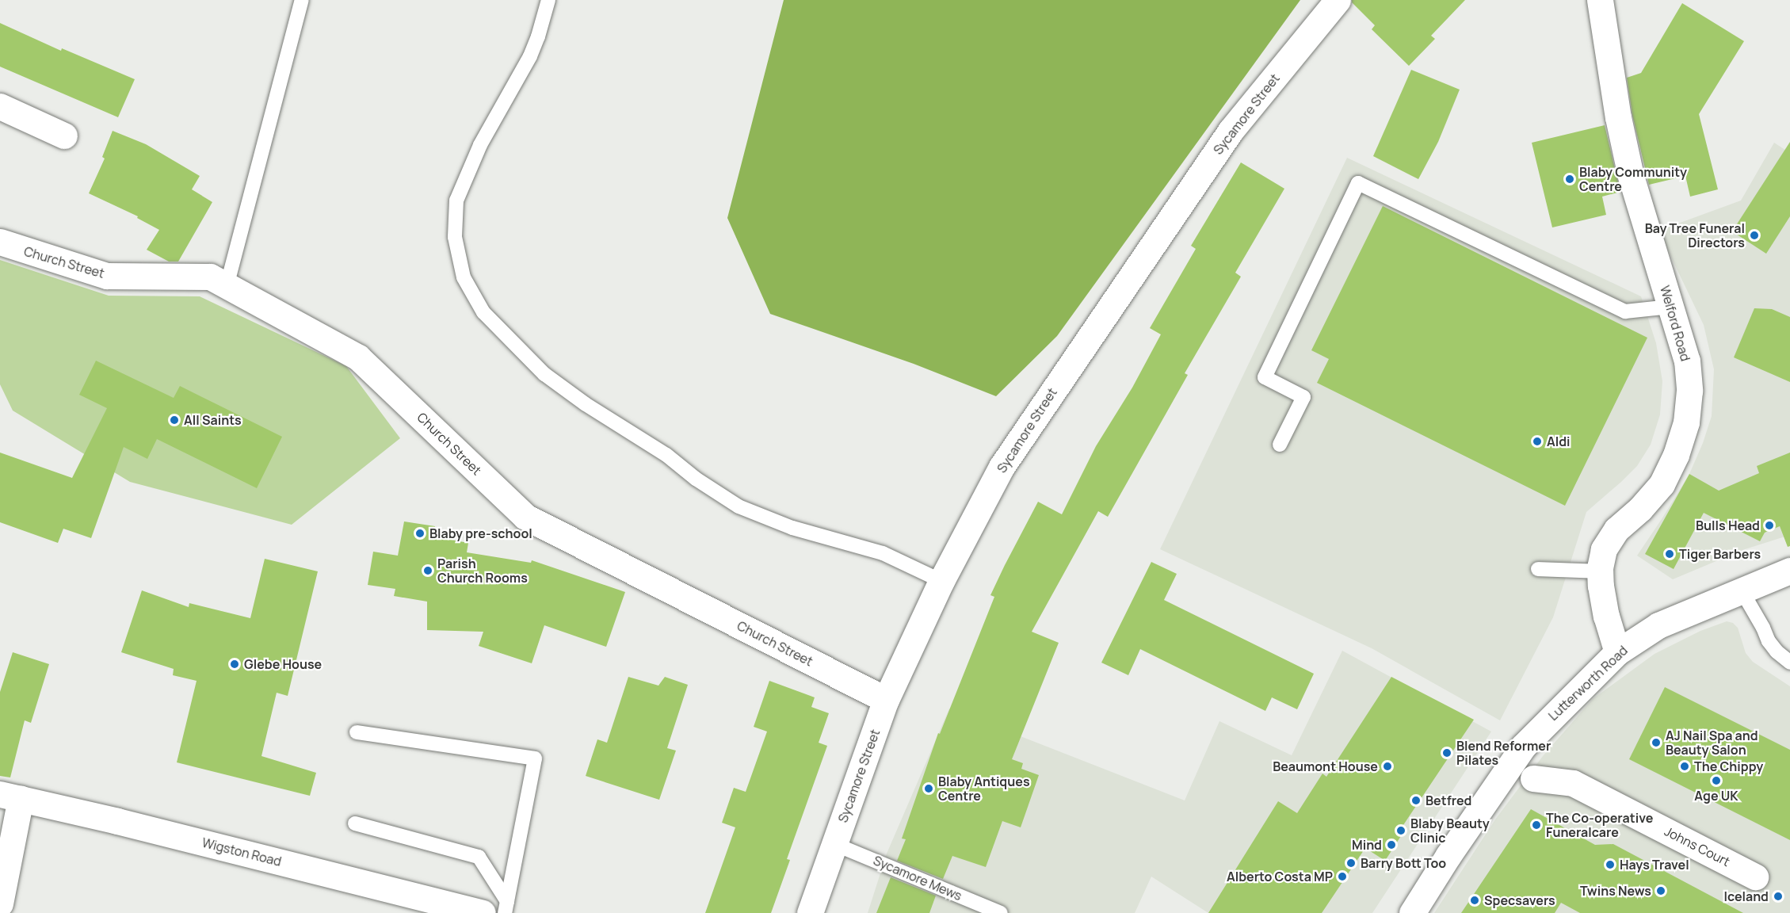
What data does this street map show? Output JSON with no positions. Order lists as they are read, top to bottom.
{
  "streets": {
    "street": [
      "Sycamore Street",
      "Church Street",
      "Welford Road",
      "Lutterworth Road",
      "Johns Court",
      "Wigston Road"
    ],
    "lane": ["Sycamore Mews"]
  },
  "crossings": [
    ["Sycamore Street", "Church Street"],
    ["Sycamore Street", "Sycamore Mews"],
    ["Welford Road", "Lutterworth Road"]
  ],
  "places": [
    "Blaby Community Centre",
    "Bay Tree Funeral Directors",
    "All Saints",
    "Aldi",
    "Bulls Head",
    "Blaby pre-school",
    "Tiger Barbers",
    "Parish Church Rooms",
    "Glebe House",
    "AJ Nail Spa and Beauty Salon",
    "Blend Reformer Pilates",
    "Beaumont House",
    "The Chippy",
    "Age UK",
    "Blaby Antiques Centre",
    "Betfred",
    "The Co-operative Funeralcare",
    "Blaby Beauty Clinic",
    "Mind",
    "Barry Bott Too",
    "Hays Travel",
    "Alberto Costa MP",
    "Twins News",
    "Iceland",
    "Specsavers"
  ]
}
